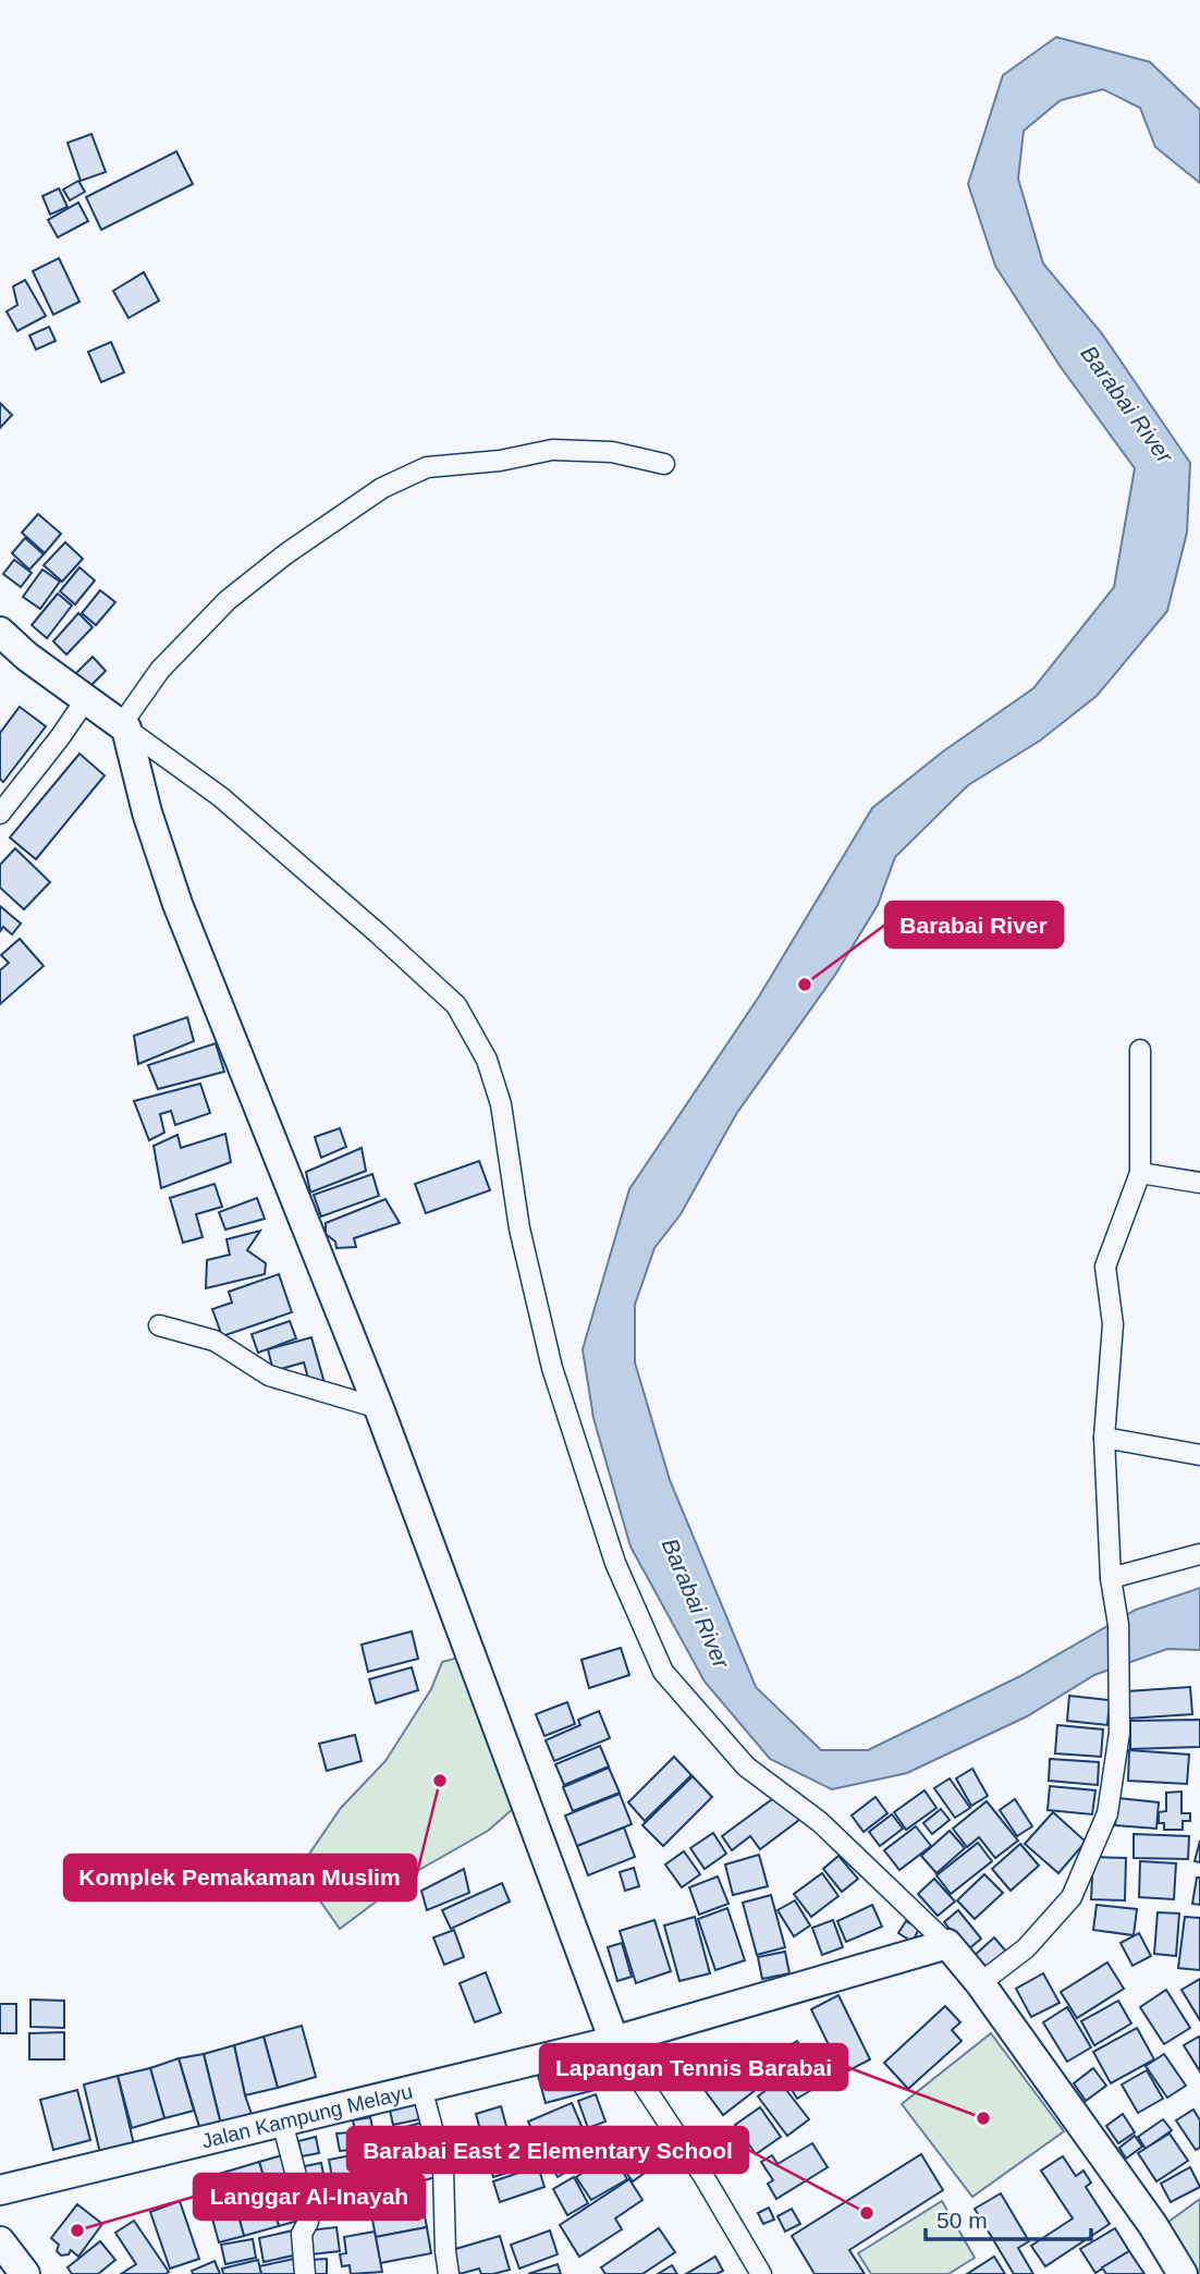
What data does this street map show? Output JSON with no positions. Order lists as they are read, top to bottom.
{
  "streets": {
    "main road": ["Jalan Kampung Melayu"]
  },
  "water": ["Barabai River"],
  "places": [
    "Barabai River",
    "Komplek Pemakaman Muslim",
    "Lapangan Tennis Barabai",
    "Barabai East 2 Elementary School",
    "Langgar Al-Inayah"
  ],
  "scale_bar": "50 m"
}
